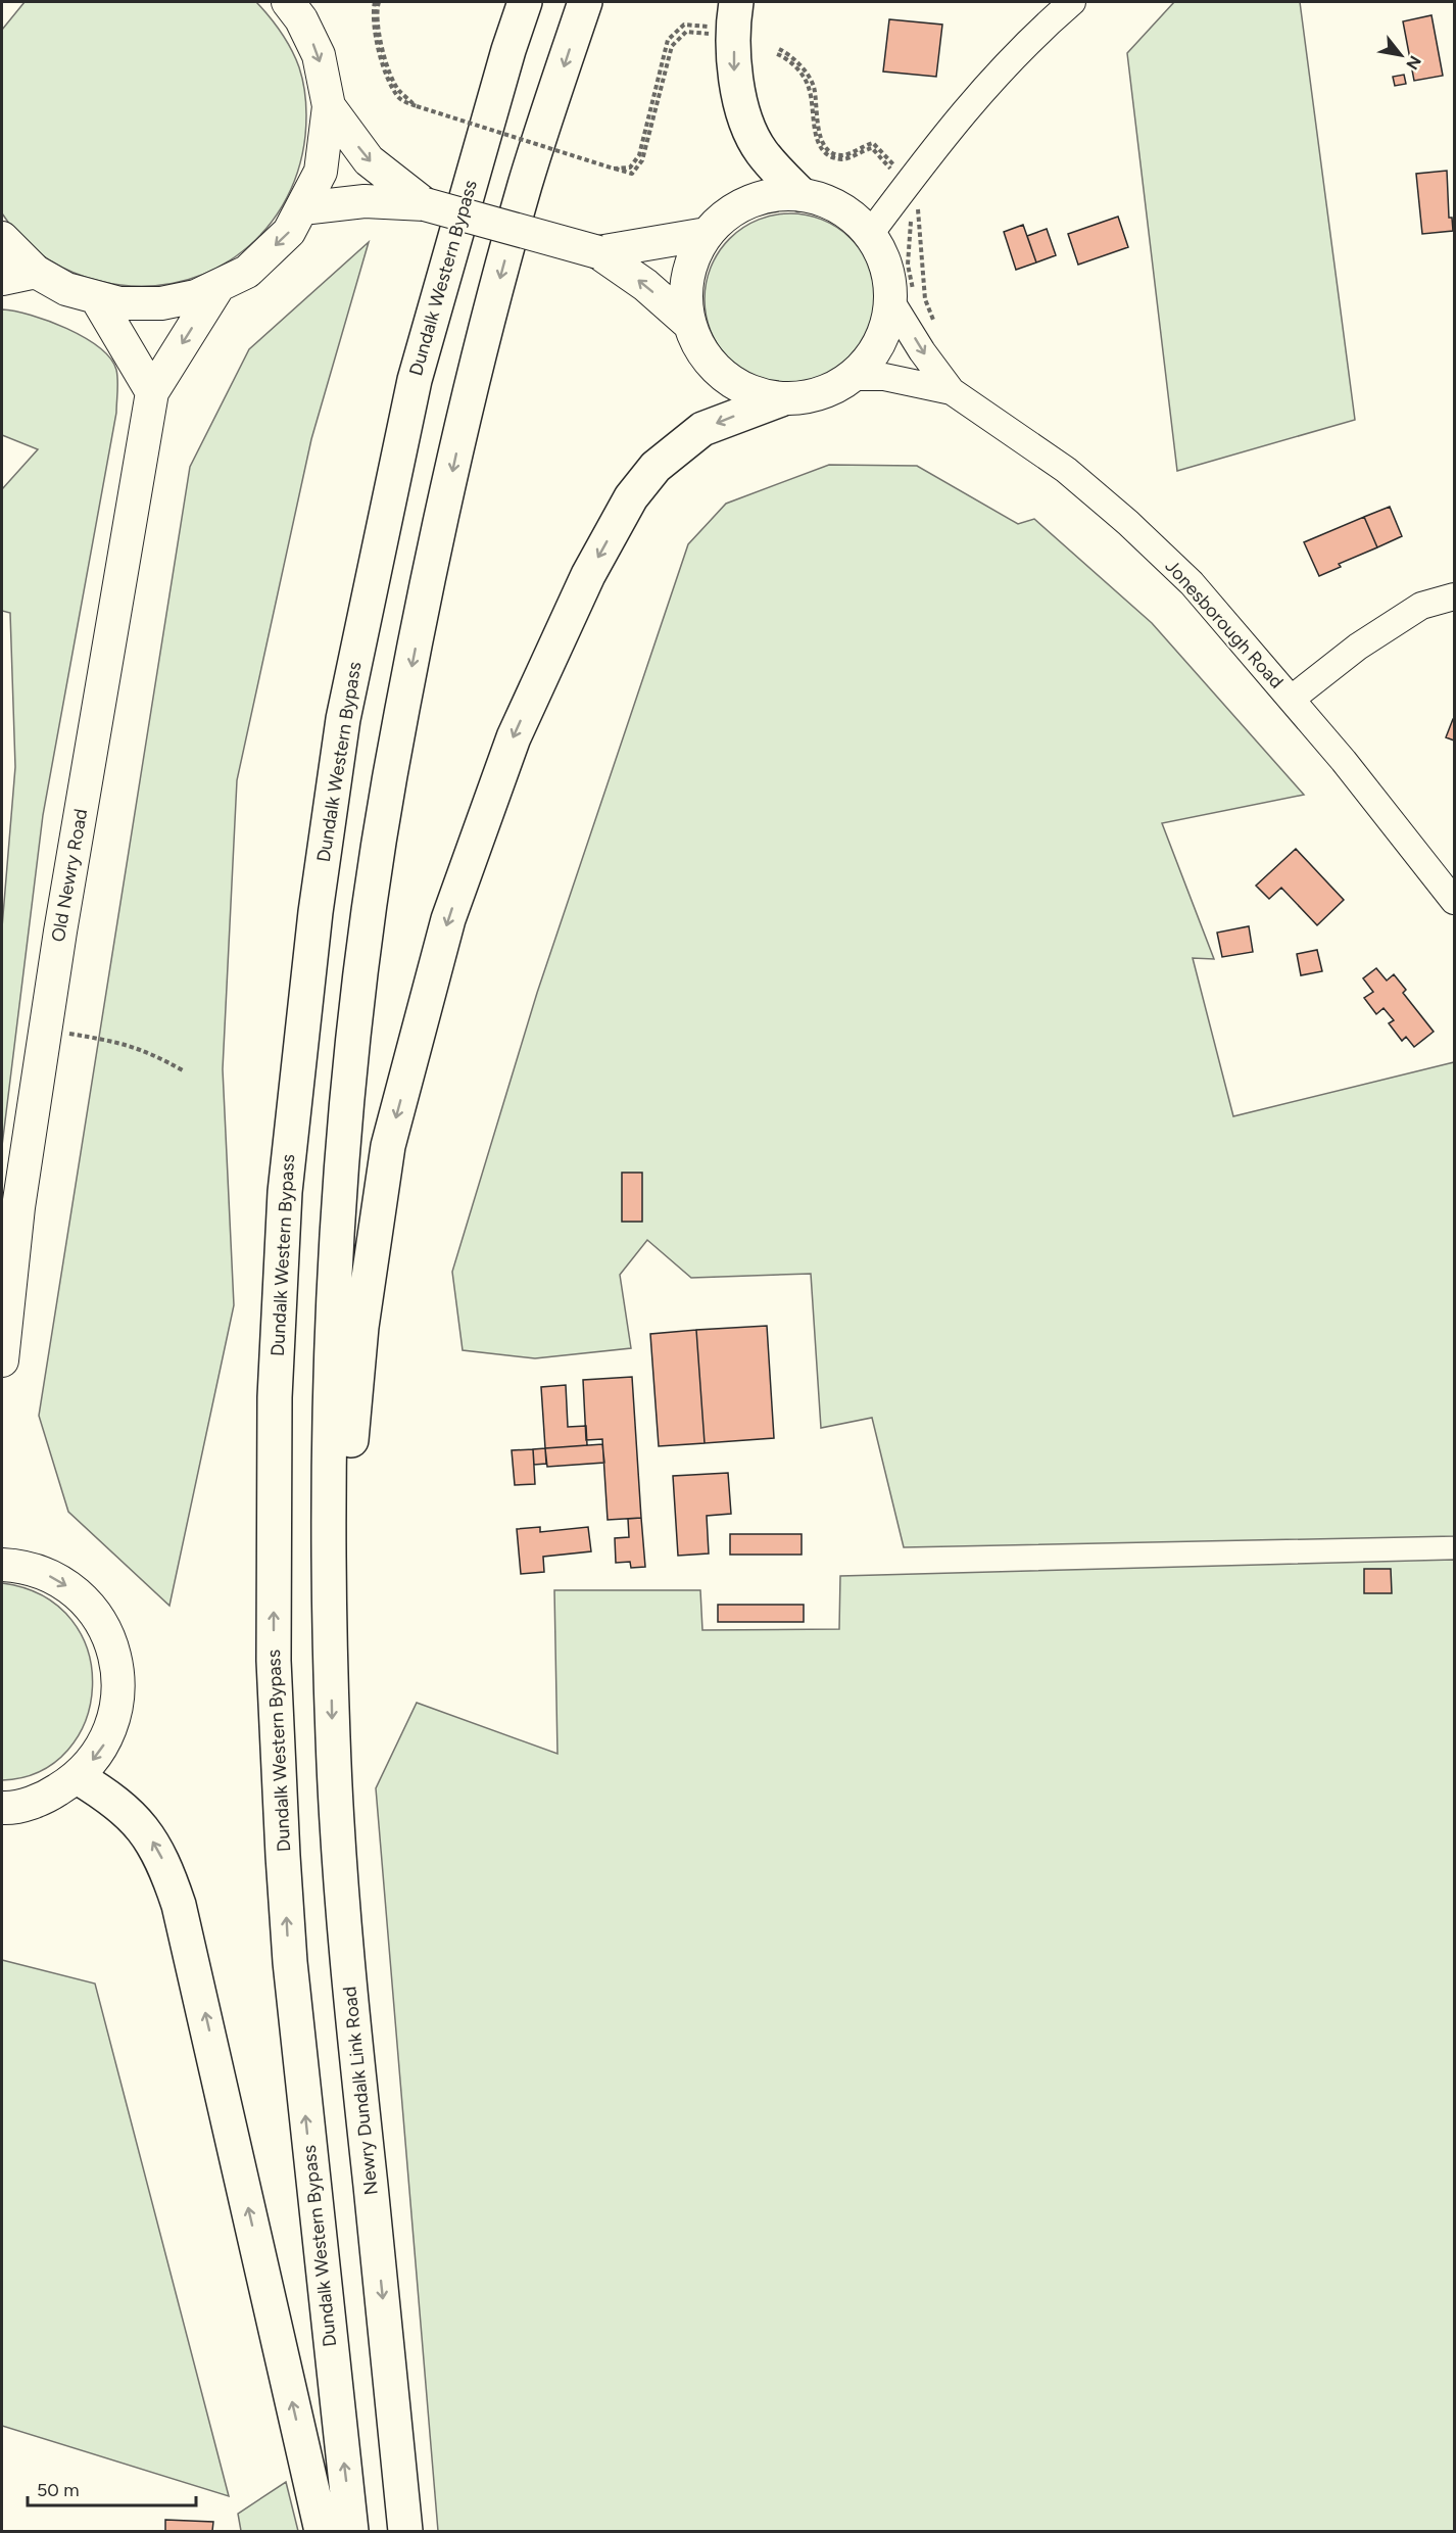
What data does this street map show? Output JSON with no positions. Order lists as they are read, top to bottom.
{
  "streets": {
    "highway": ["Dundalk Western Bypass", "Newry Dundalk Link Road"],
    "main road": ["Old Newry Road"],
    "street": ["Jonesborough Road"]
  },
  "scale_bar": "50 m",
  "north": "bottom right"
}
